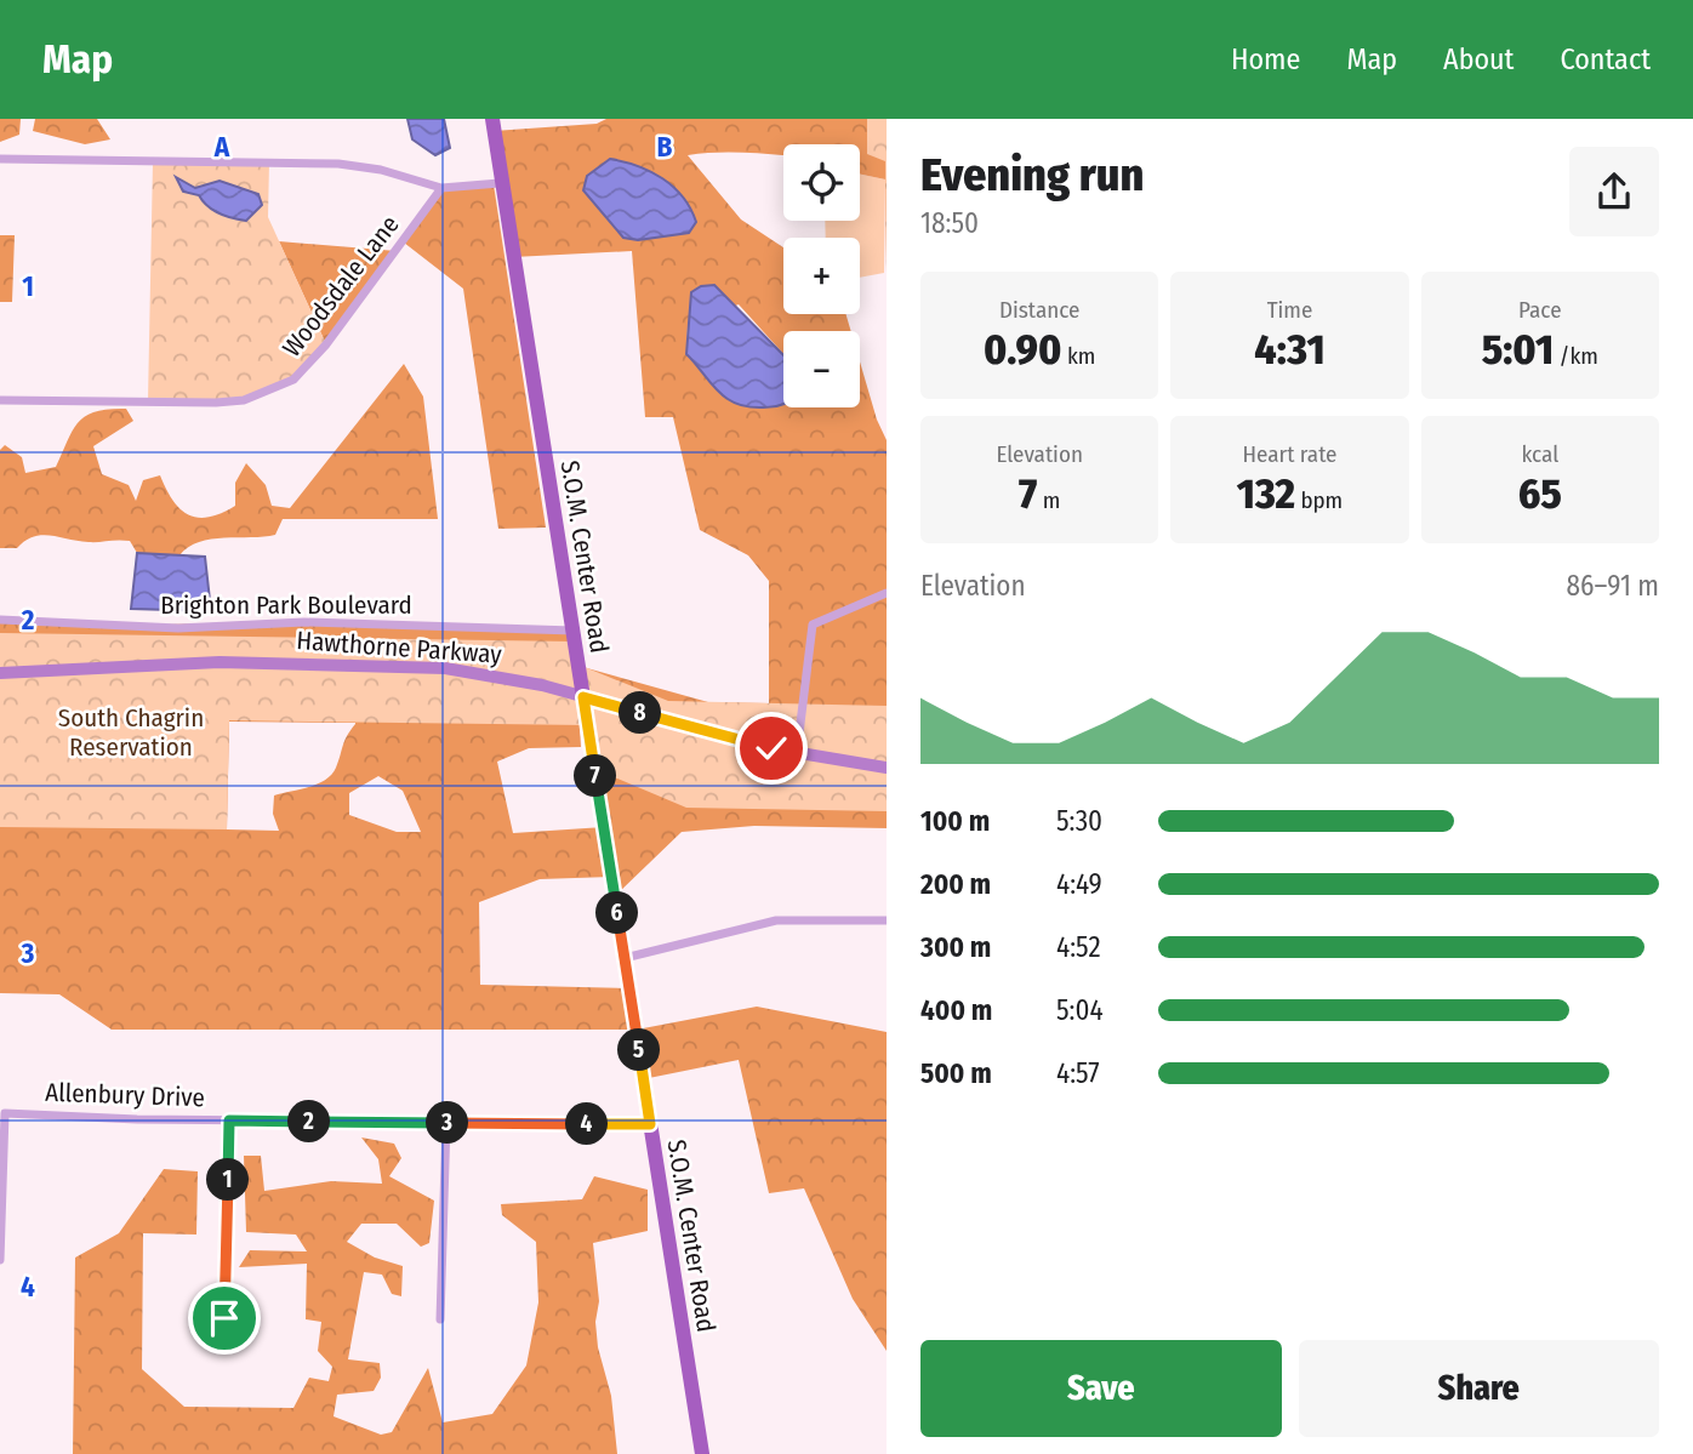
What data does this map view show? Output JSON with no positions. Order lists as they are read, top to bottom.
{
  "streets": {
    "main road": ["S.O.M. Center Road"],
    "street": [
      "Woodsdale Lane",
      "Brighton Park Boulevard",
      "Hawthorne Parkway",
      "Allenbury Drive"
    ]
  },
  "crossings": [
    ["S.O.M. Center Road", "Brighton Park Boulevard"],
    ["S.O.M. Center Road", "Hawthorne Parkway"],
    ["S.O.M. Center Road", "Allenbury Drive"]
  ],
  "parks": ["South Chagrin Reservation"],
  "page": {
    "header": "Map",
    "nav": [
      "Home",
      "Map",
      "About",
      "Contact"
    ],
    "heading": ["Evening run", "18:50"],
    "map_buttons": ["+", "−"],
    "stats": [
      ["Distance", "0.90 km"],
      ["Time", "4:31"],
      ["Pace", "5:01 /km"],
      ["Elevation", "7 m"],
      ["Heart rate", "132 bpm"],
      ["kcal", "65"]
    ],
    "chart": ["Elevation", "86–91 m"],
    "pins": [
      "8",
      "7",
      "6",
      "5",
      "2",
      "3",
      "4",
      "1"
    ],
    "list": [
      {
        "name": "100 m",
        "note": "5:30"
      },
      {
        "name": "200 m",
        "note": "4:49"
      },
      {
        "name": "300 m",
        "note": "4:52"
      },
      {
        "name": "400 m",
        "note": "5:04"
      },
      {
        "name": "500 m",
        "note": "4:57"
      }
    ],
    "buttons": ["Save", "Share"]
  },
  "grid": {
    "columns": ["A", "B"],
    "rows": [
      "1",
      "2",
      "3",
      "4"
    ]
  }
}
